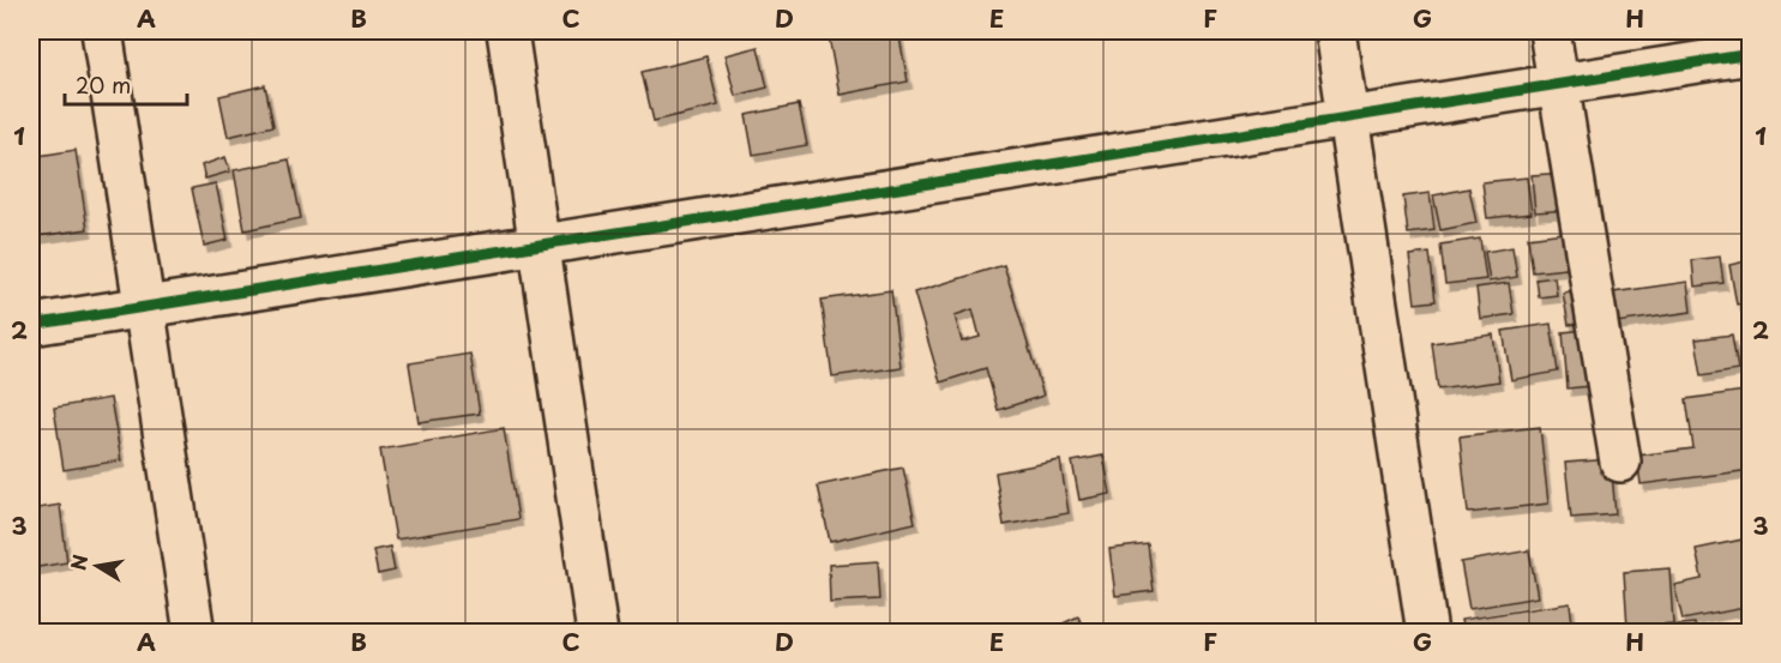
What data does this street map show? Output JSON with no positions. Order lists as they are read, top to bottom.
{
  "scale_bar": "20 m",
  "north": "left",
  "grid": {
    "columns": [
      "A",
      "B",
      "C",
      "D",
      "E",
      "F",
      "G",
      "H"
    ],
    "rows": ["1", "2", "3"]
  }
}
